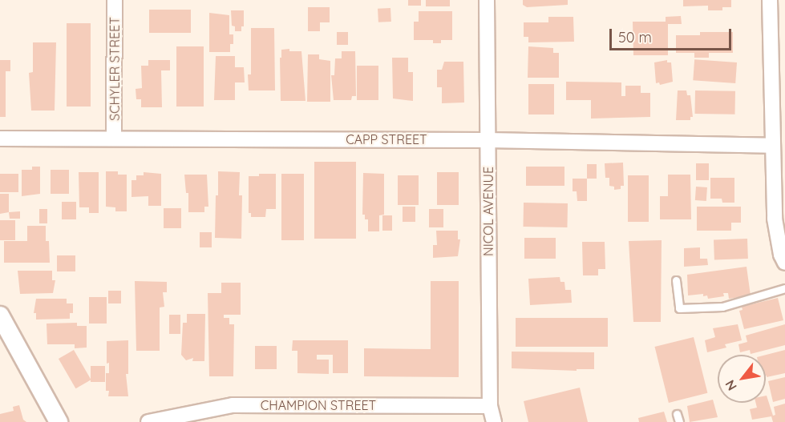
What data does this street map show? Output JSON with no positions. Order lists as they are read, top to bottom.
{
  "streets": {
    "street": [
      "SCHYLER STREET",
      "CAPP STREET",
      "NICOL AVENUE",
      "CHAMPION STREET"
    ]
  },
  "crossings": [
    ["SCHYLER STREET", "CAPP STREET"],
    ["CAPP STREET", "NICOL AVENUE"],
    ["NICOL AVENUE", "CHAMPION STREET"]
  ],
  "scale_bar": "50 m",
  "north": "bottom left"
}
